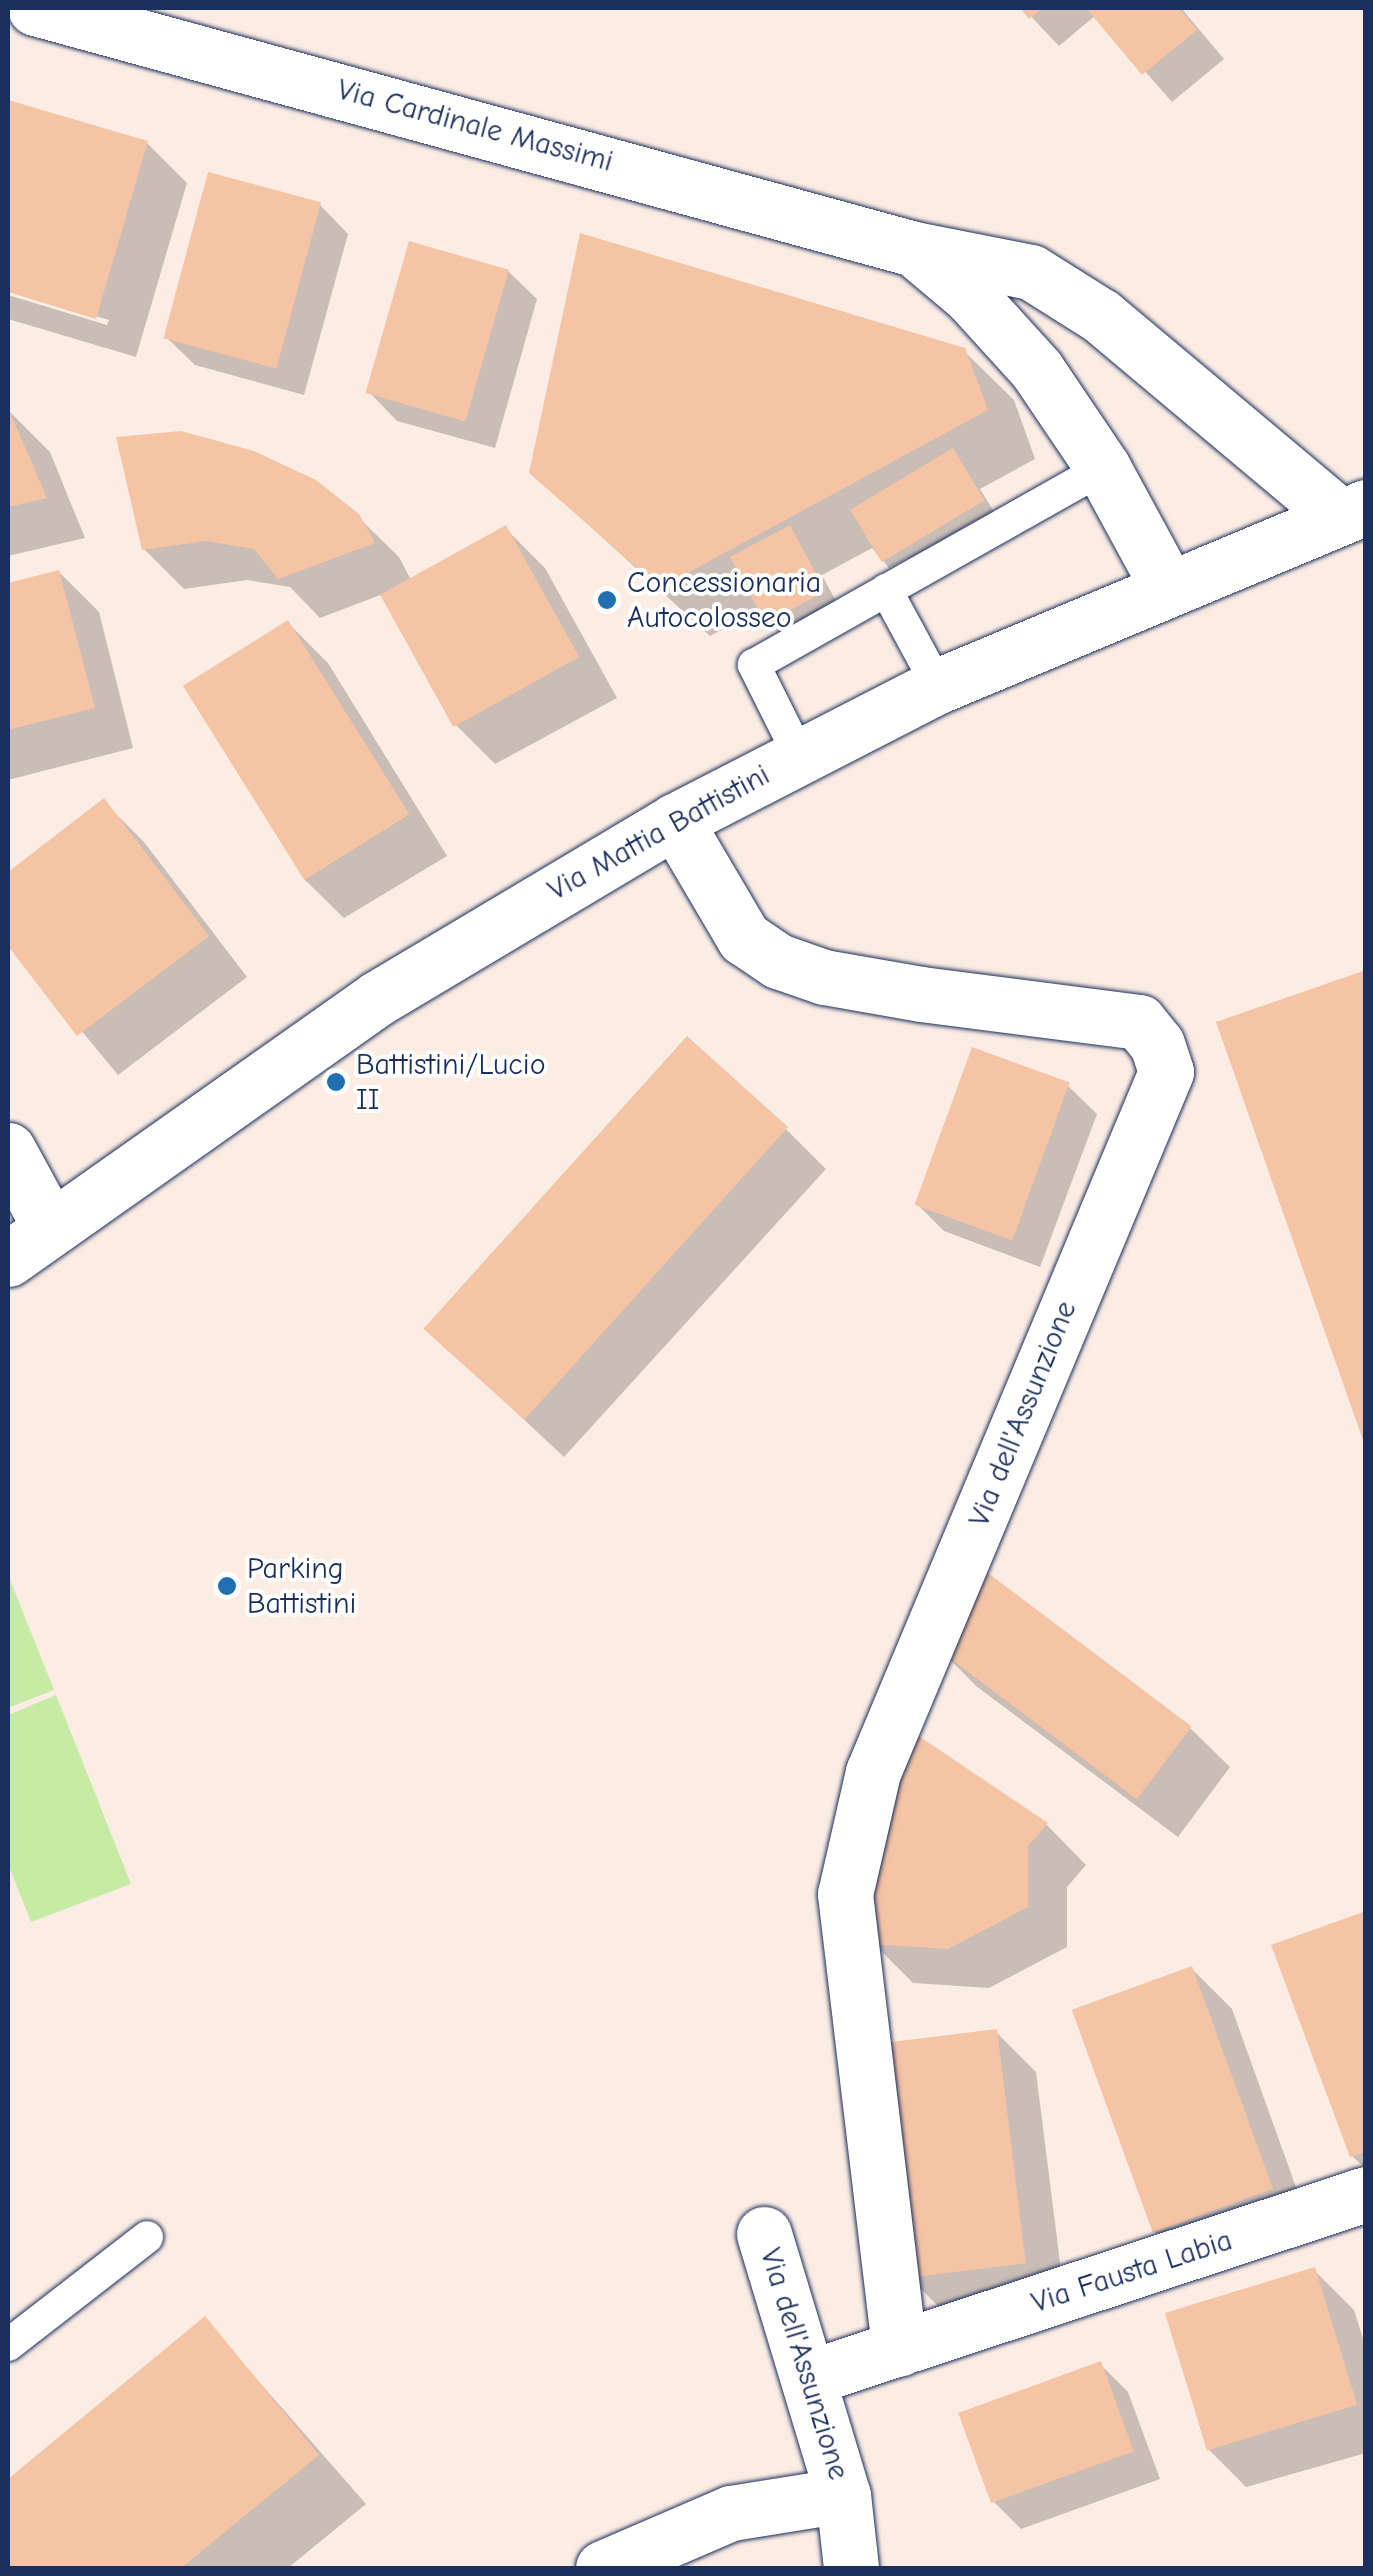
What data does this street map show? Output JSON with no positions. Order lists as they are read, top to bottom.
{
  "streets": {
    "street": [
      "Via Cardinale Massimi",
      "Via Mattia Battistini",
      "Via dell'Assunzione",
      "Via Fausta Labia"
    ]
  },
  "crossings": [
    ["Via Cardinale Massimi", "Via Mattia Battistini"],
    ["Via Mattia Battistini", "Via dell'Assunzione"],
    ["Via dell'Assunzione", "Via Fausta Labia"]
  ],
  "places": ["Concessionaria Autocolosseo", "Battistini/Lucio II", "Parking Battistini"]
}
